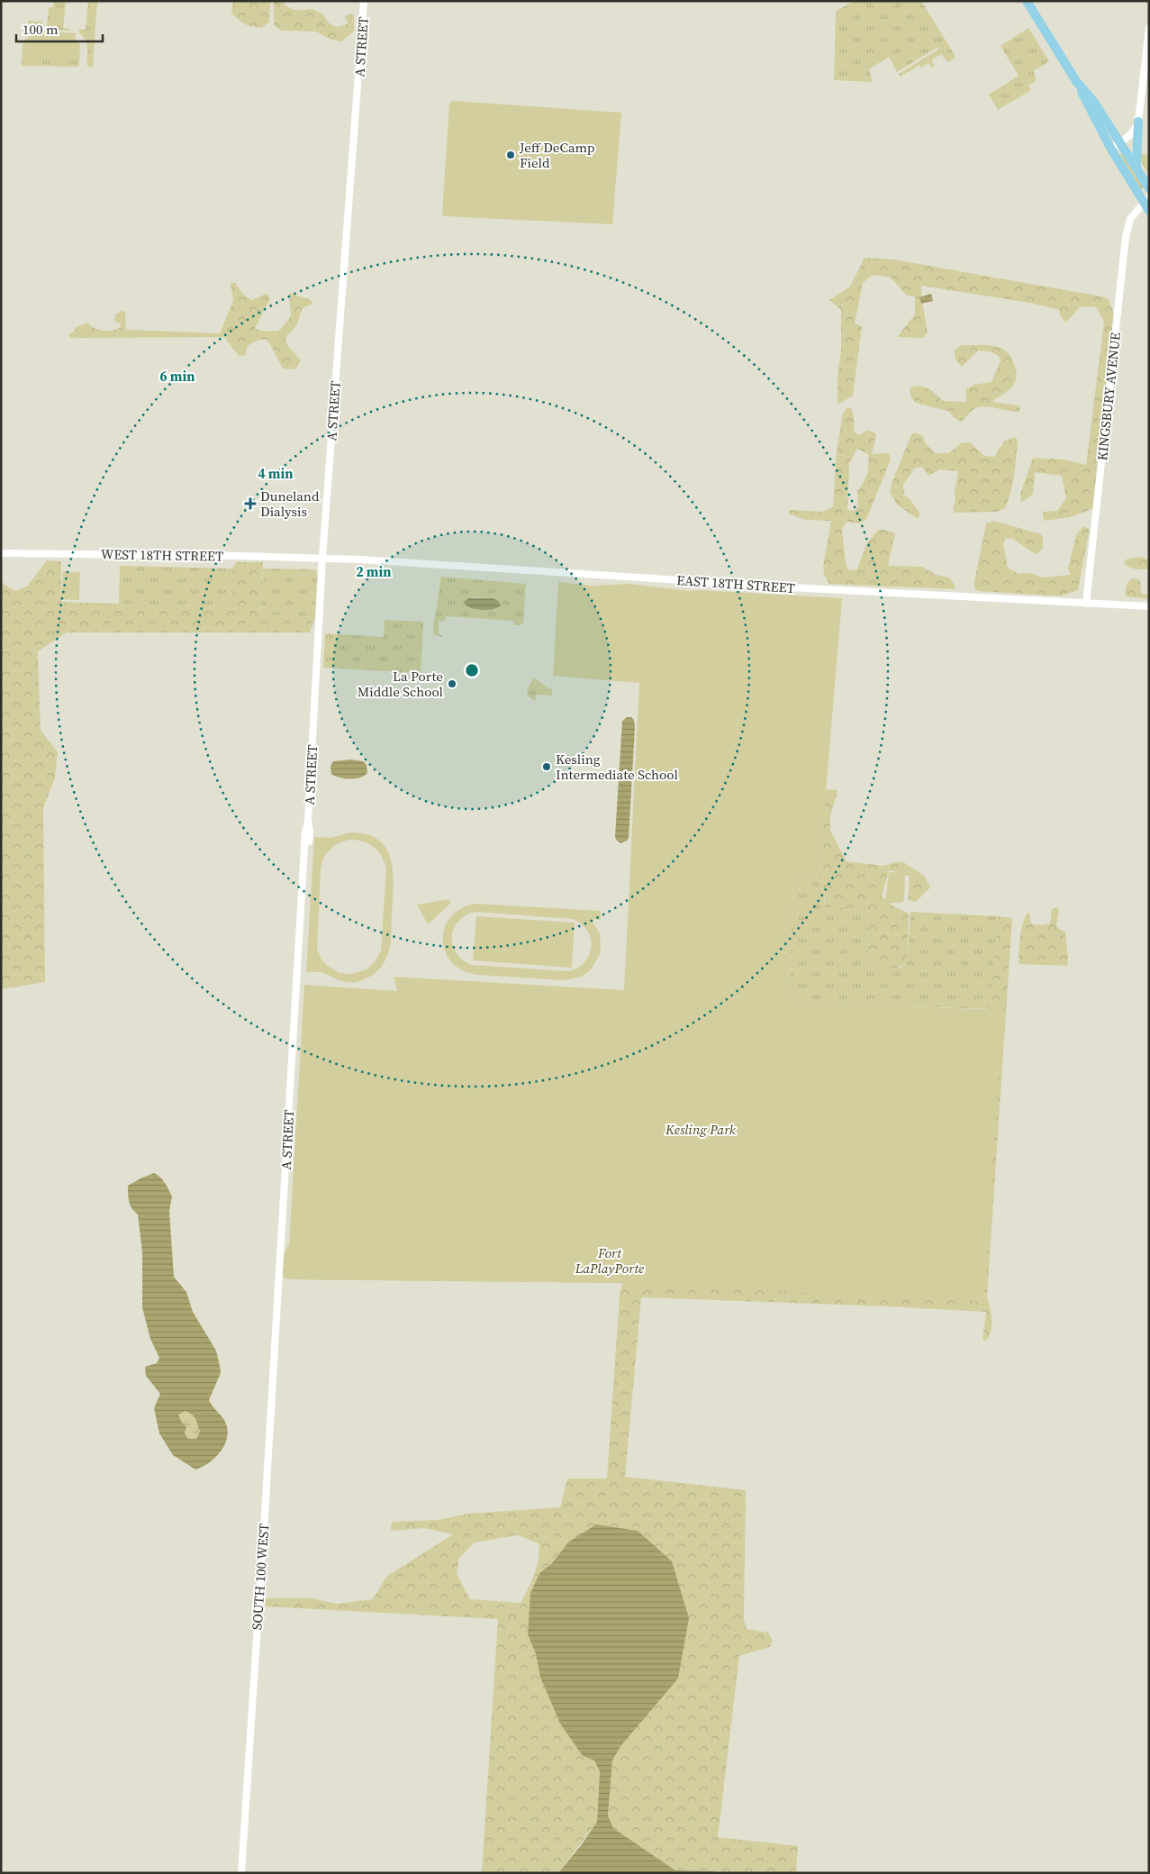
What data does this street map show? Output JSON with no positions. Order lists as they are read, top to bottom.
{
  "streets": {
    "street": [
      "A STREET",
      "KINGSBURY AVENUE",
      "WEST 18TH STREET",
      "EAST 18TH STREET",
      "SOUTH 100 WEST"
    ]
  },
  "crossings": [
    ["A STREET", "WEST 18TH STREET"],
    ["A STREET", "EAST 18TH STREET"],
    ["A STREET", "SOUTH 100 WEST"],
    ["KINGSBURY AVENUE", "EAST 18TH STREET"],
    ["WEST 18TH STREET", "EAST 18TH STREET"]
  ],
  "parks": ["Kesling Park", "Fort LaPlayPorte"],
  "places": {
    "other": ["Jeff DeCamp Field", "La Porte Middle School", "Kesling Intermediate School"],
    "health": ["Duneland Dialysis"]
  },
  "scale_bar": "100 m",
  "rings": ["6 min", "4 min", "2 min"]
}
